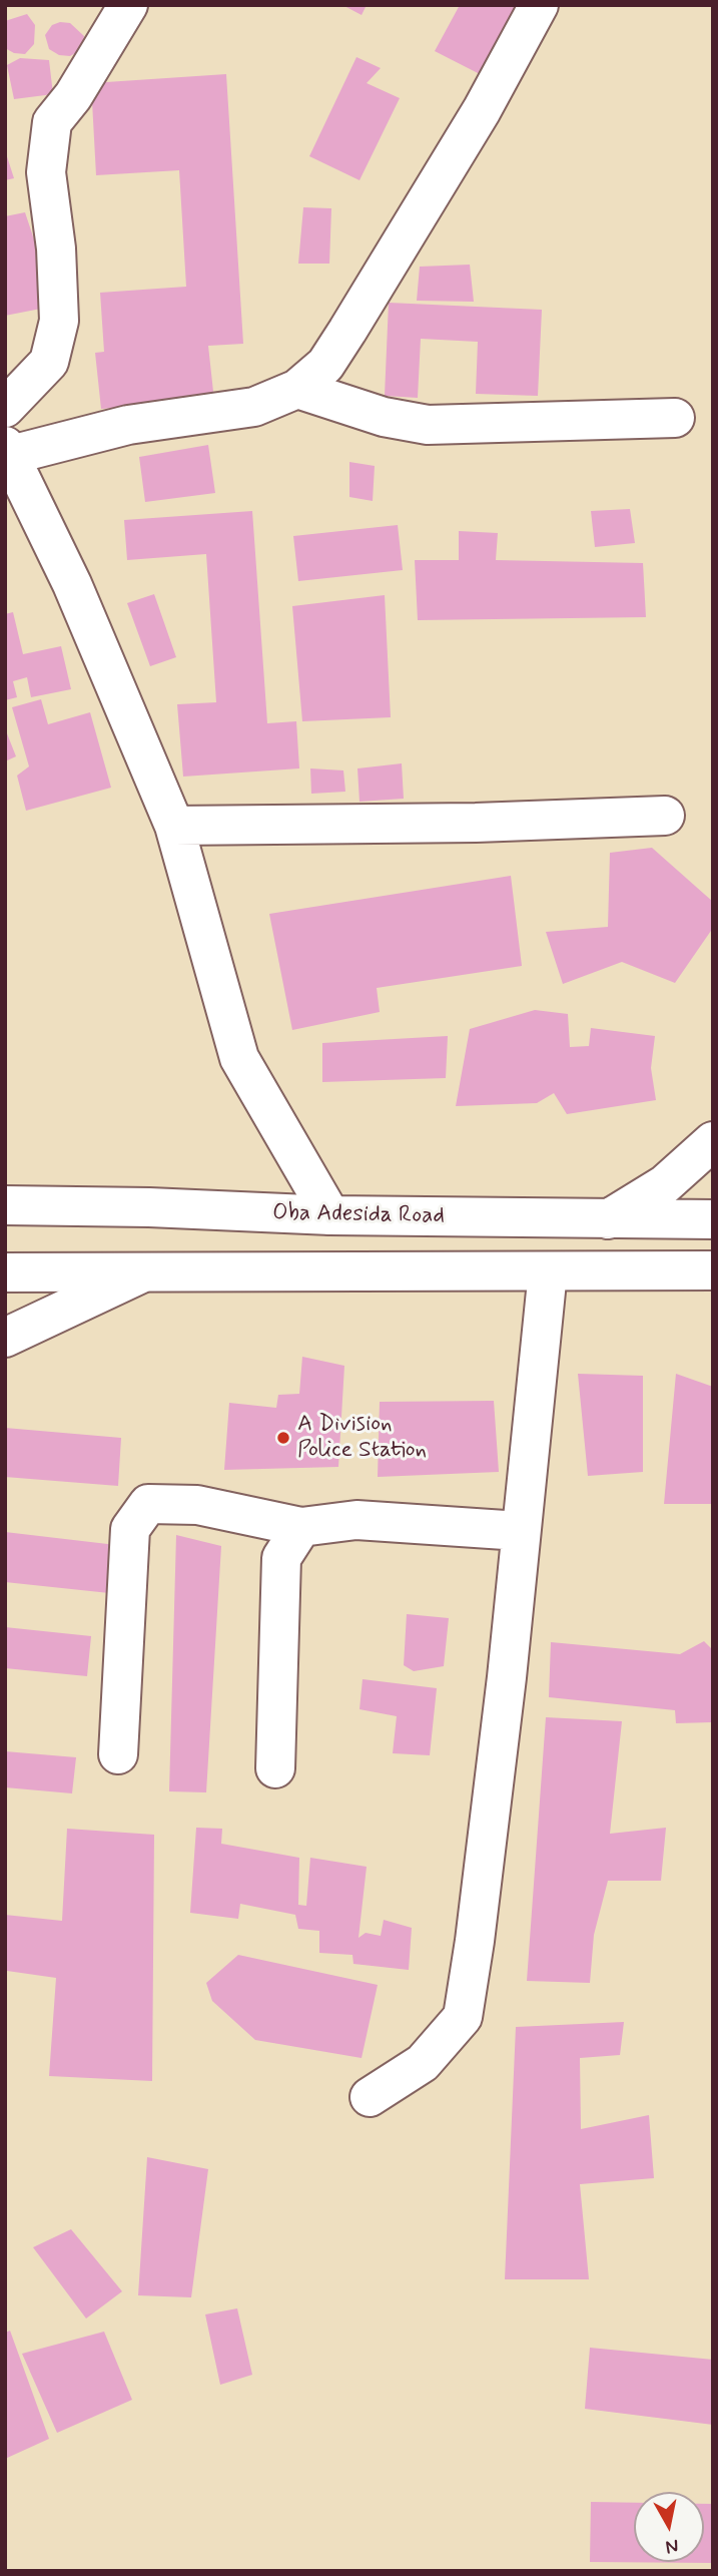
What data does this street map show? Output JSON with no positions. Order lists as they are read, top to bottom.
{
  "streets": {
    "street": ["Oba Adesida Road"]
  },
  "places": ["A Division Police Station"],
  "north": "bottom"
}
